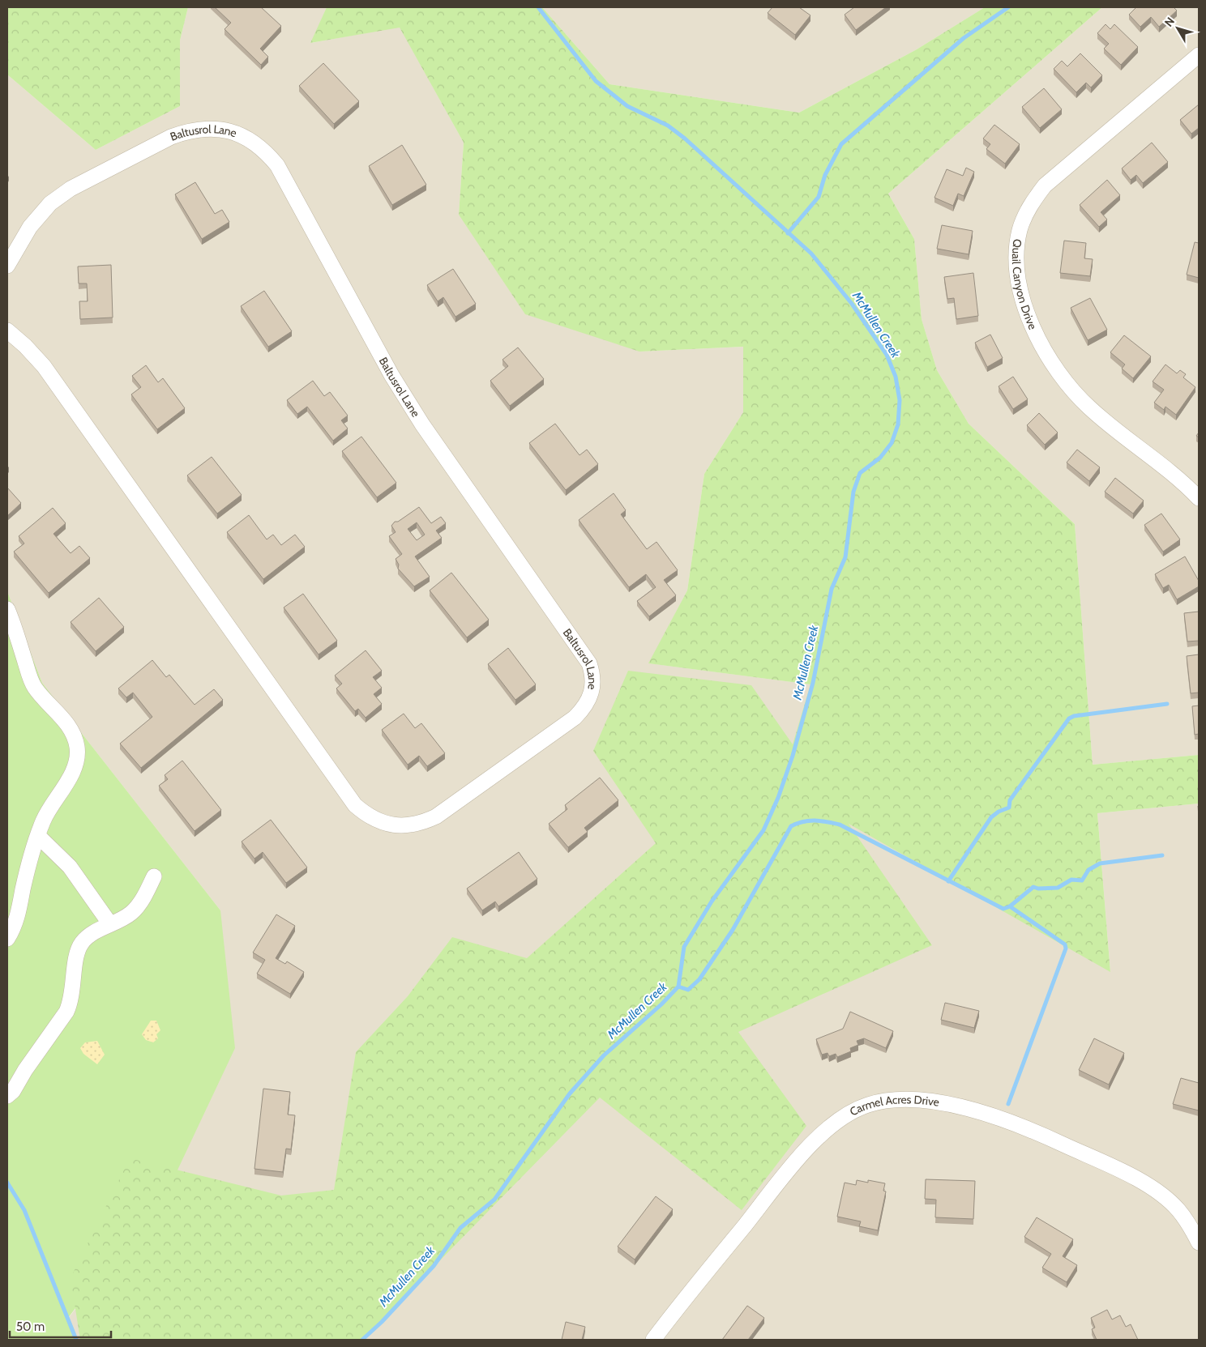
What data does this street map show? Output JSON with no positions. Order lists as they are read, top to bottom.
{
  "streets": {
    "street": ["Baltusrol Lane", "Quail Canyon Drive", "Carmel Acres Drive"]
  },
  "water": ["McMullen Creek"],
  "scale_bar": "50 m",
  "north": "top left"
}
